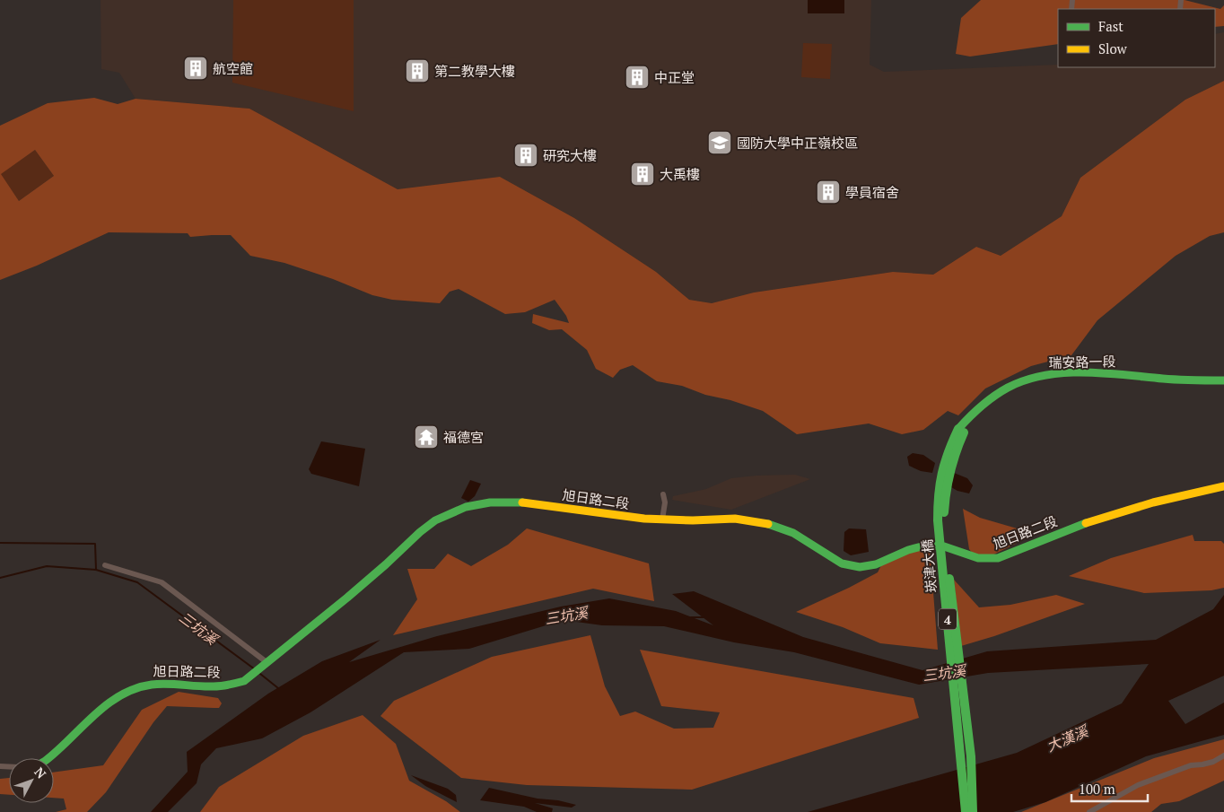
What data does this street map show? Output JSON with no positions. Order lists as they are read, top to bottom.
{
  "streets": {
    "main road": [
      "瑞安路一段",
      "旭日路二段",
      "崁津大橋",
      "4"
    ]
  },
  "crossings": [
    ["瑞安路一段", "崁津大橋"]
  ],
  "water": ["三坑溪", "大漢溪"],
  "places": {
    "building": [
      "航空館",
      "第二教學大樓",
      "中正堂",
      "研究大樓",
      "大禹樓",
      "學員宿舍"
    ],
    "school or university": ["國防大學中正嶺校區"],
    "temple": ["福德宮"]
  },
  "legend": ["Fast", "Slow"],
  "scale_bar": "100 m",
  "north": "top right"
}
